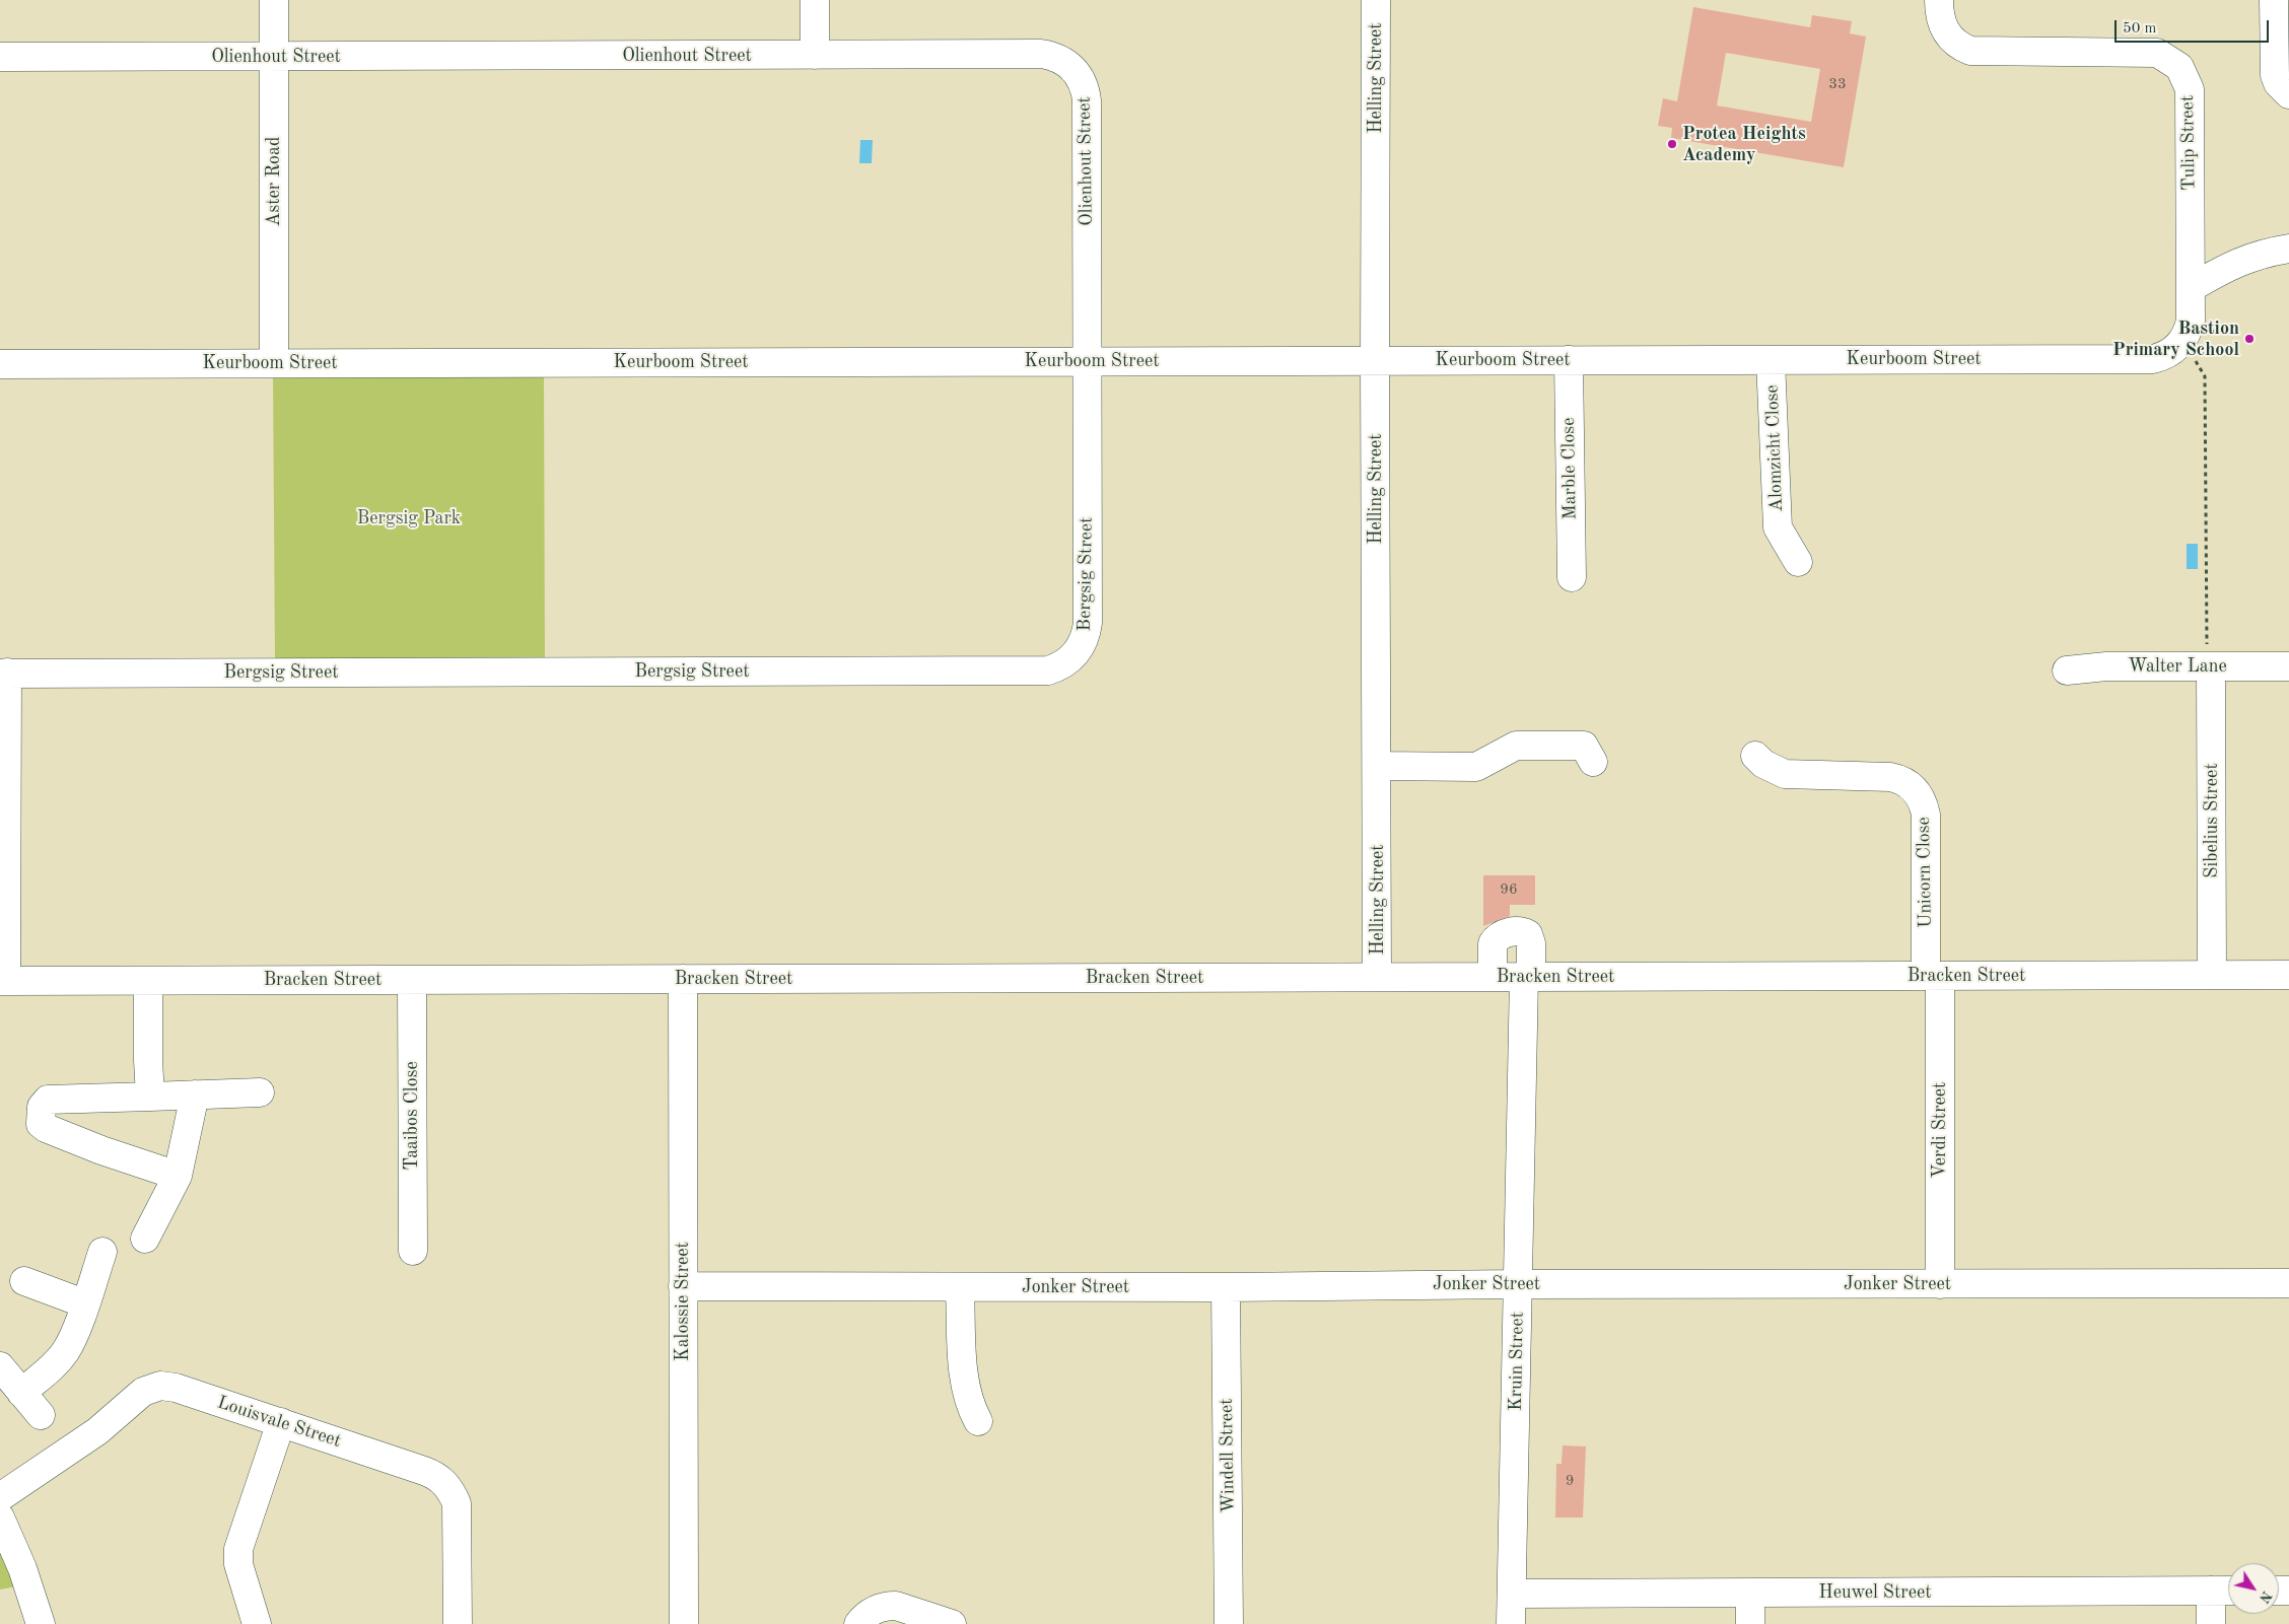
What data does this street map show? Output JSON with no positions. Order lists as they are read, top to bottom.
{
  "streets": {
    "street": [
      "Olienhout Street",
      "Helling Street",
      "Tulip Street",
      "Aster Road",
      "Keurboom Street",
      "Alomzicht Close",
      "Marble Close",
      "Bergsig Street",
      "Walter Lane",
      "Sibelius Street",
      "Unicorn Close",
      "Bracken Street",
      "Taaibos Close",
      "Verdi Street",
      "Jonker Street",
      "Kalossie Street",
      "Kruin Street",
      "Louisvale Street",
      "Windell Street",
      "Heuwel Street"
    ]
  },
  "crossings": [
    ["Olienhout Street", "Aster Road"],
    ["Olienhout Street", "Keurboom Street"],
    ["Olienhout Street", "Bergsig Street"],
    ["Helling Street", "Keurboom Street"],
    ["Helling Street", "Bracken Street"],
    ["Tulip Street", "Keurboom Street"],
    ["Aster Road", "Keurboom Street"],
    ["Keurboom Street", "Alomzicht Close"],
    ["Keurboom Street", "Marble Close"],
    ["Keurboom Street", "Bergsig Street"],
    ["Bergsig Street", "Bracken Street"],
    ["Walter Lane", "Sibelius Street"],
    ["Sibelius Street", "Bracken Street"],
    ["Unicorn Close", "Bracken Street"],
    ["Unicorn Close", "Verdi Street"],
    ["Bracken Street", "Taaibos Close"],
    ["Bracken Street", "Verdi Street"],
    ["Bracken Street", "Kalossie Street"],
    ["Bracken Street", "Kruin Street"],
    ["Verdi Street", "Jonker Street"],
    ["Jonker Street", "Kalossie Street"],
    ["Jonker Street", "Kruin Street"],
    ["Jonker Street", "Windell Street"],
    ["Kruin Street", "Heuwel Street"]
  ],
  "parks": ["Bergsig Park"],
  "places": ["Protea Heights Academy", "Bastion Primary School"],
  "house_numbers": ["33", "96", "9"],
  "scale_bar": "50 m",
  "north": "bottom right"
}
